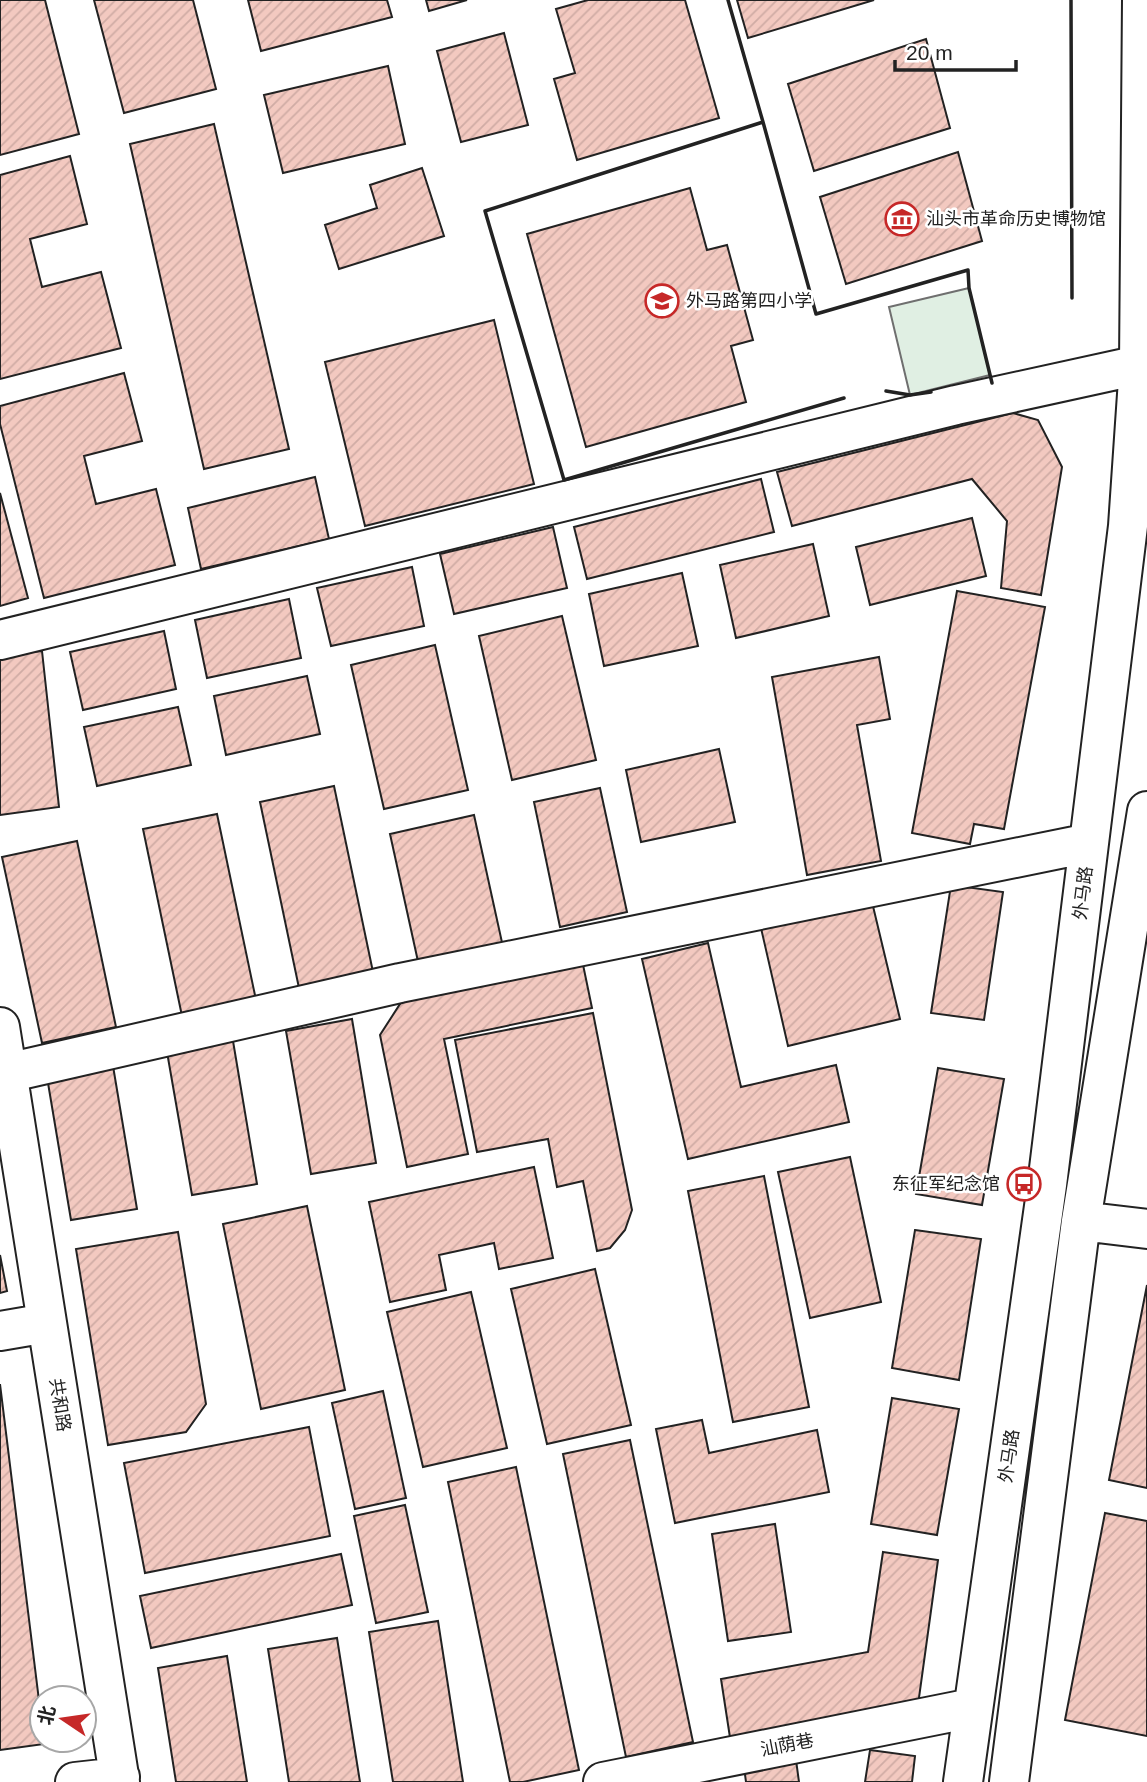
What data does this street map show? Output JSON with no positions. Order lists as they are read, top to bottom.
{
  "streets": {
    "street": ["外马路", "共和路", "汕荫巷"]
  },
  "crossings": [
    ["外马路", "汕荫巷"]
  ],
  "places": {
    "museum": ["汕头市革命历史博物馆"],
    "school or university": ["外马路第四小学"],
    "bus stop": ["东征军纪念馆"]
  },
  "scale_bar": "20 m",
  "north": "left"
}
